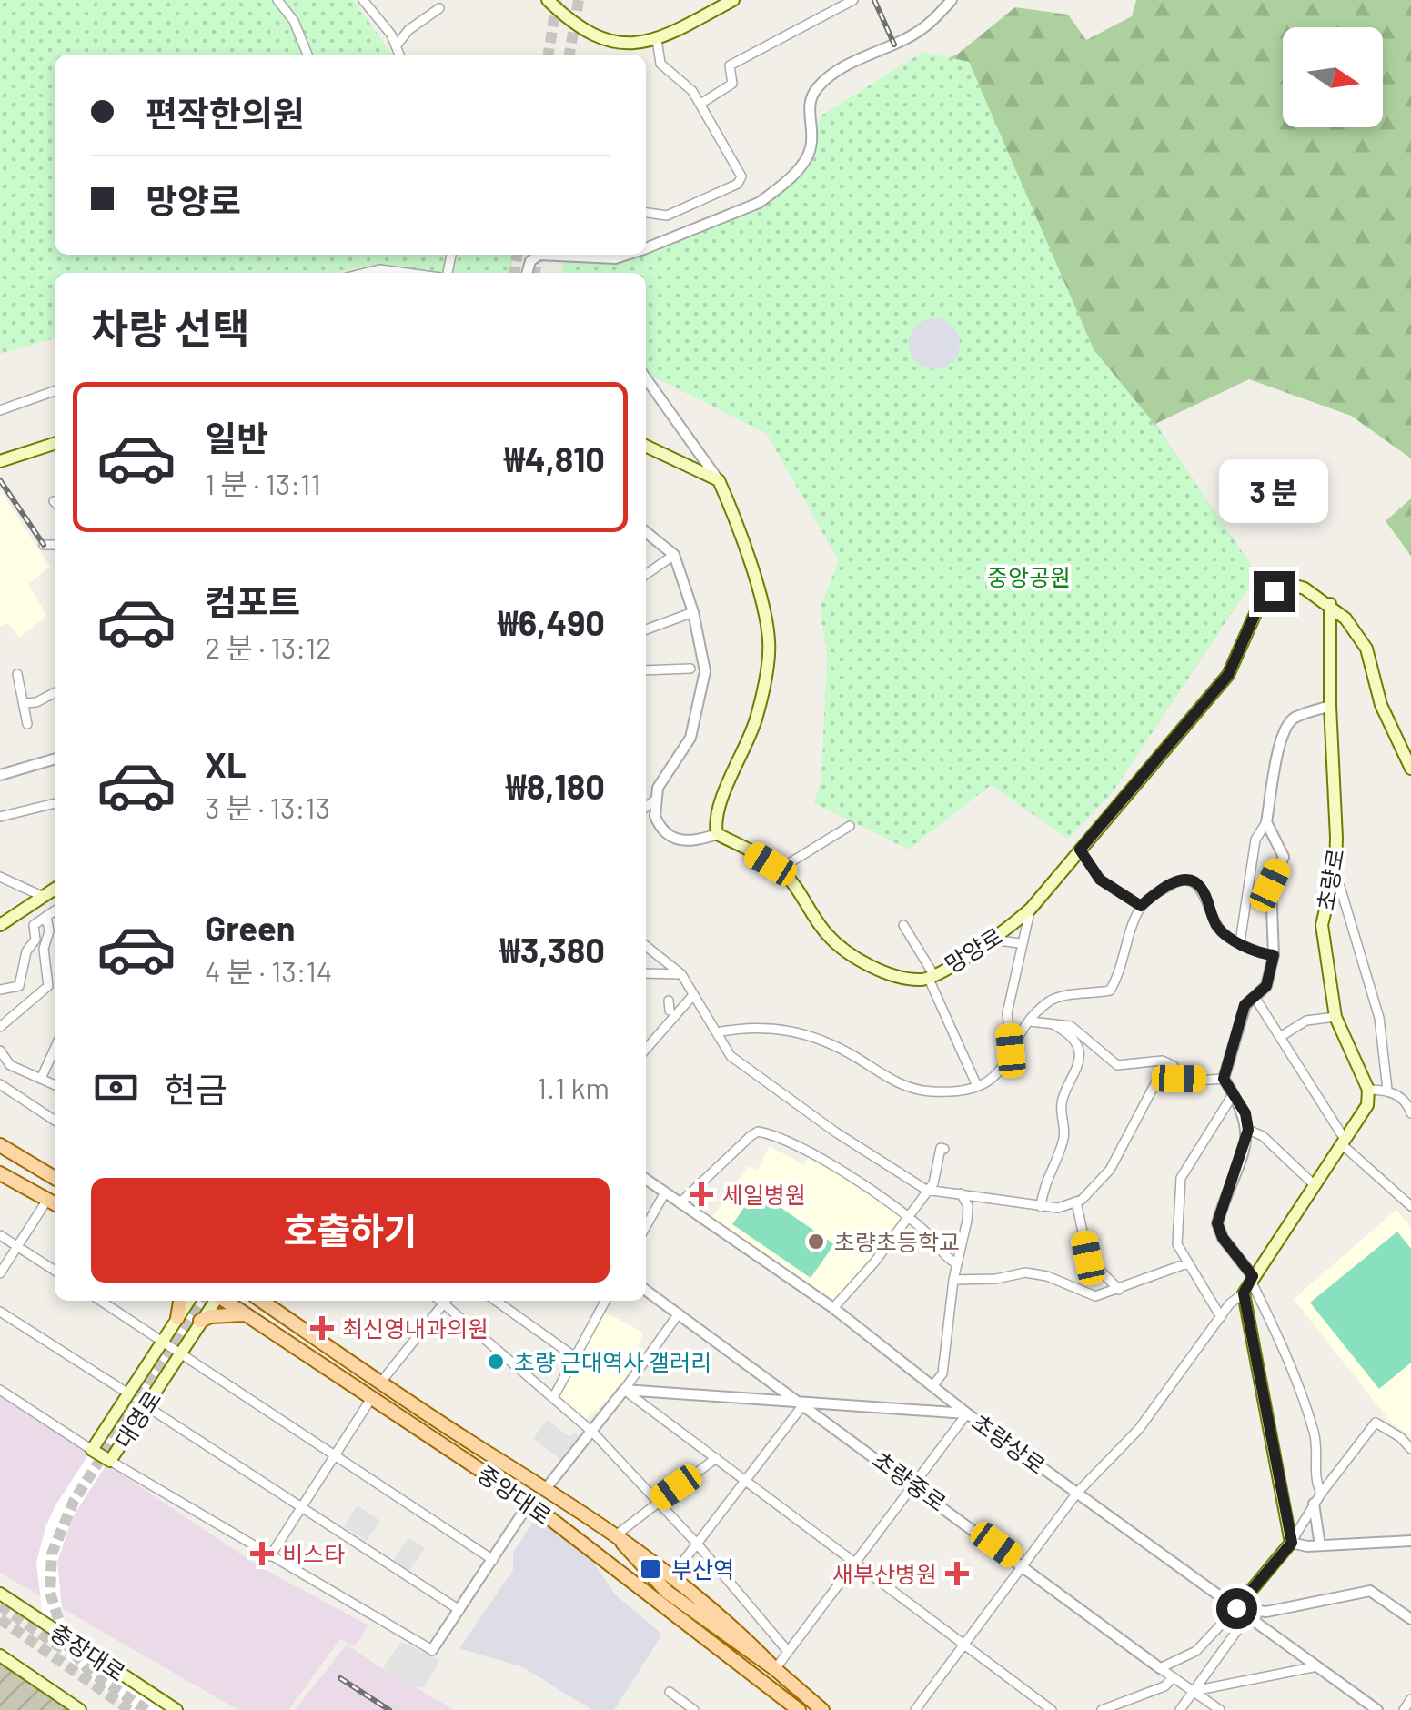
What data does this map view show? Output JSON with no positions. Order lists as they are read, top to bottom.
{
  "streets": {
    "main road": [
      "초량로",
      "망양로",
      "대영로",
      "중앙대로",
      "충장대로"
    ],
    "street": ["초량상로", "초량중로"]
  },
  "crossings": [
    ["초량로", "망양로"]
  ],
  "parks": ["중앙공원"],
  "places": {
    "health": [
      "세일병원",
      "최신영내과의원",
      "비스타",
      "새부산병원"
    ],
    "other": ["초량초등학교", "초량 근대역사 갤러리"],
    "transit": ["부산역"]
  },
  "north": "right",
  "page": {
    "banner": ["편작한의원", "망양로"],
    "heading": "차량 선택",
    "list": [
      {
        "name": "일반",
        "note": "1 분 · 13:11",
        "value": "₩4,810"
      },
      {
        "name": "컴포트",
        "note": "2 분 · 13:12",
        "value": "₩6,490"
      },
      {
        "name": "XL",
        "note": "3 분 · 13:13",
        "value": "₩8,180"
      },
      {
        "name": "Green",
        "note": "4 분 · 13:14",
        "value": "₩3,380"
      }
    ],
    "bubble": "3 분",
    "pay": ["현금", "1.1 km"],
    "buttons": "호출하기"
  }
}
